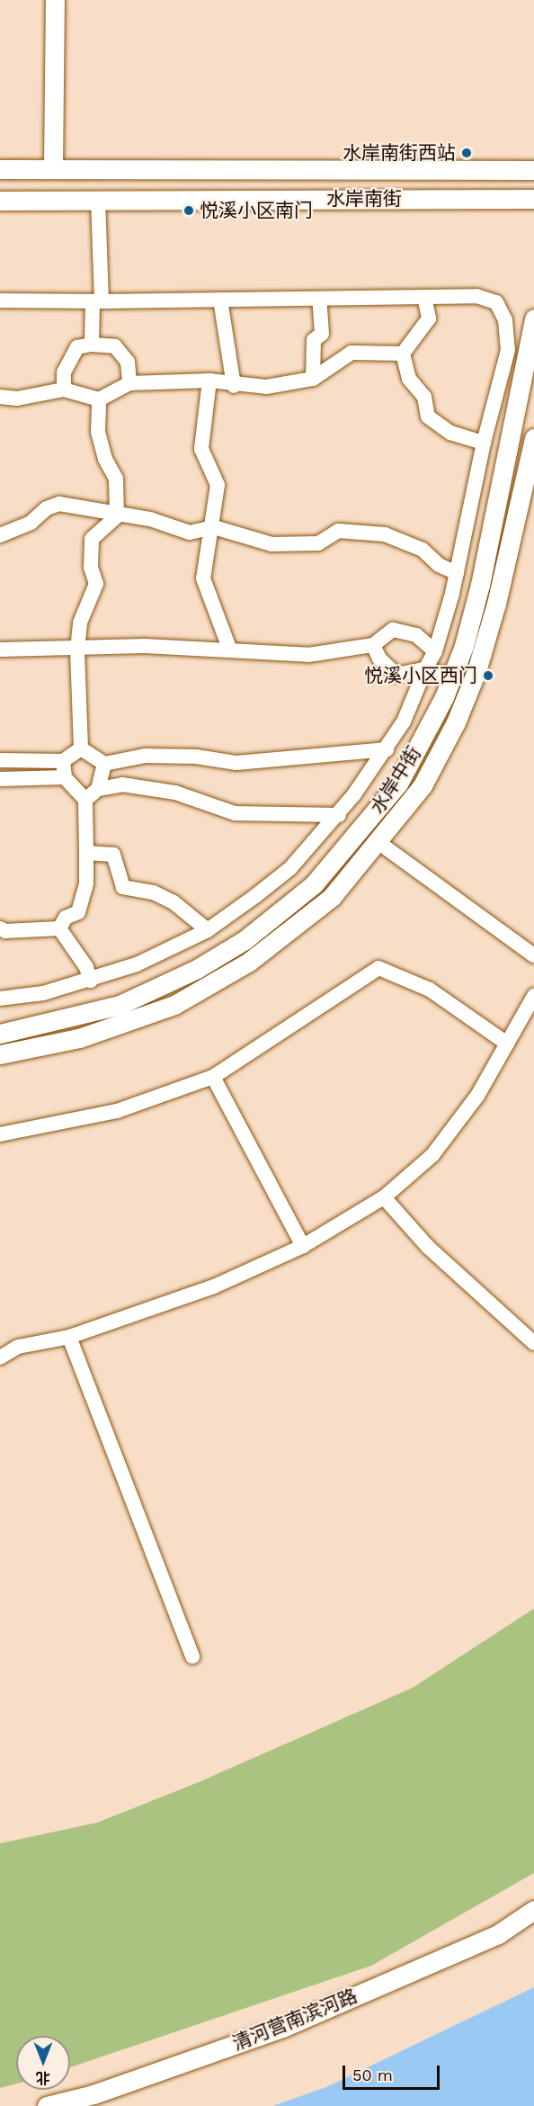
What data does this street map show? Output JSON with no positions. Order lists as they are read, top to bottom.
{
  "streets": {
    "street": ["水岸南街", "水岸中街", "清河营南滨河路"]
  },
  "places": ["水岸南街西站", "悦溪小区南门", "悦溪小区西门"],
  "scale_bar": "50 m",
  "north": "bottom"
}
